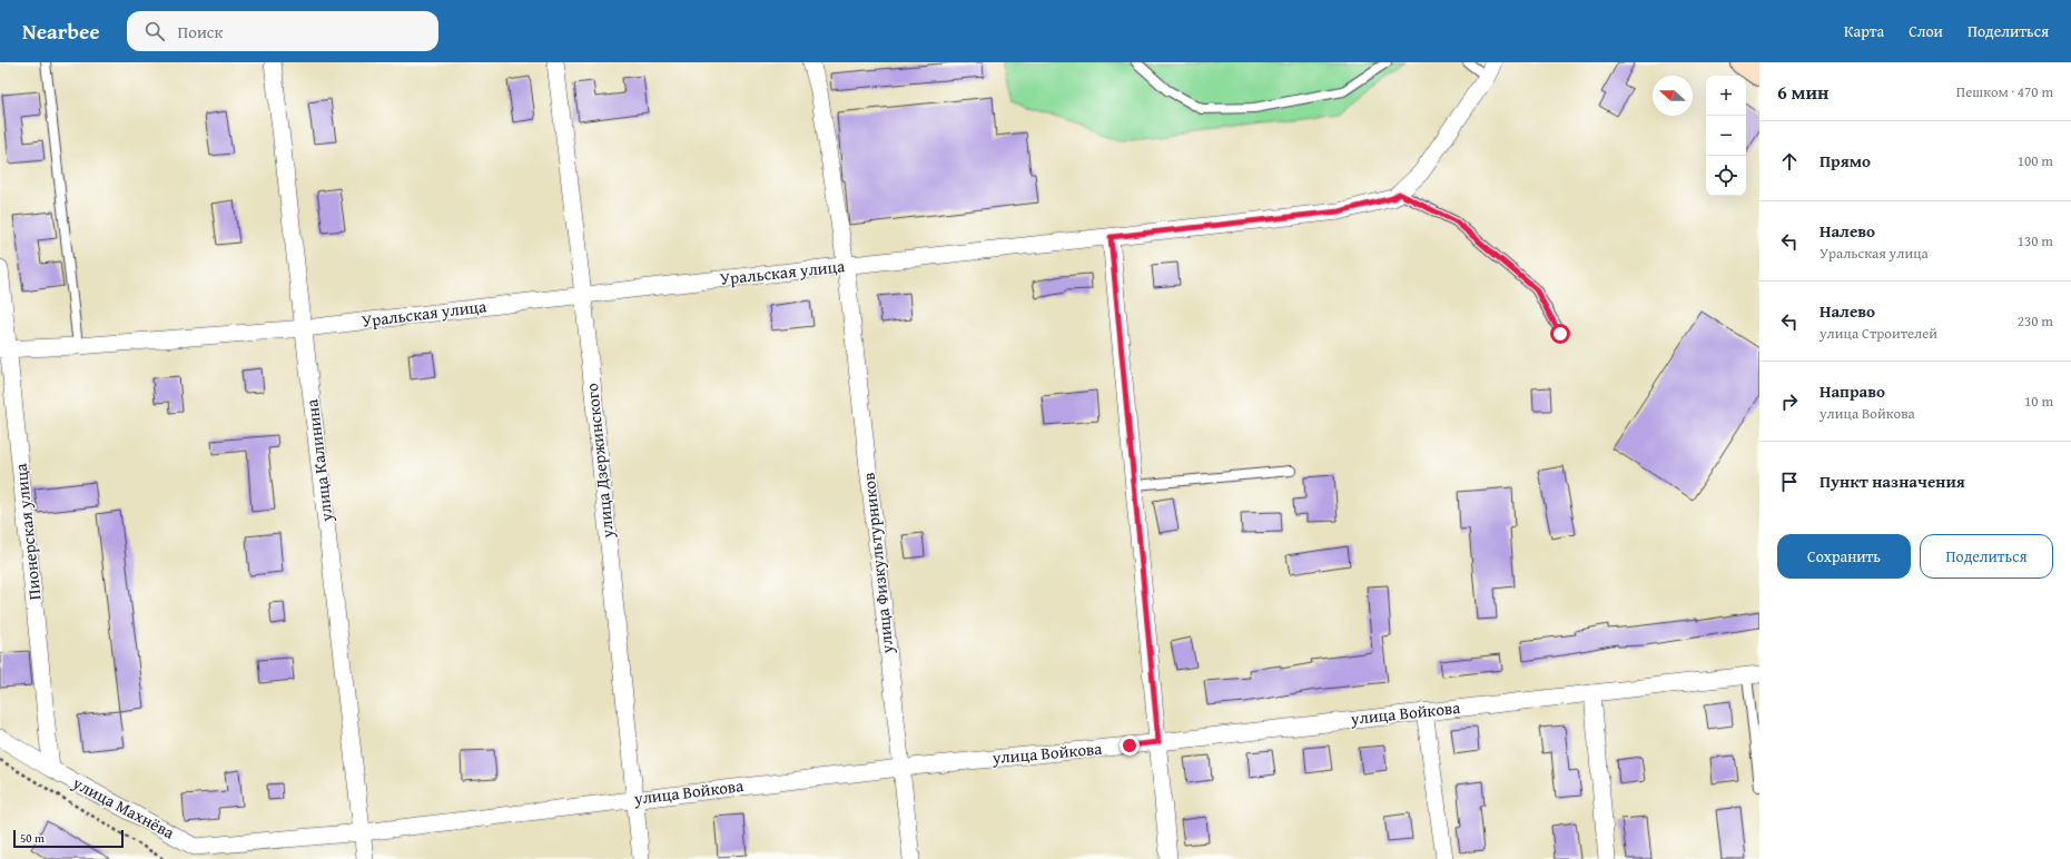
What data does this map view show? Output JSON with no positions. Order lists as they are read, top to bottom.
{
  "streets": {
    "street": [
      "Уральская улица",
      "улица Калинина",
      "улица Дзержинского",
      "Пионерская улица",
      "улица Физкультурников",
      "улица Войкова",
      "улица Махнёва"
    ]
  },
  "crossings": [
    ["Уральская улица", "улица Калинина"],
    ["Уральская улица", "улица Дзержинского"],
    ["Уральская улица", "Пионерская улица"],
    ["Уральская улица", "улица Физкультурников"],
    ["улица Калинина", "улица Войкова"],
    ["улица Калинина", "улица Махнёва"],
    ["улица Дзержинского", "улица Войкова"],
    ["Пионерская улица", "улица Махнёва"],
    ["улица Физкультурников", "улица Войкова"],
    ["улица Войкова", "улица Махнёва"]
  ],
  "scale_bar": "50 m",
  "north": "left",
  "page": {
    "header": "Nearbee",
    "search": "Поиск",
    "nav": ["Карта", "Слои", "Поделиться"],
    "heading": ["6 мин", "Пешком · 470 m"],
    "map_buttons": ["+", "−"],
    "list": [
      ["Прямо", "100 m"],
      ["Налево", "Уральская улица", "130 m"],
      ["Налево", "улица Строителей", "230 m"],
      ["Направо", "улица Войкова", "10 m"],
      "Пункт назначения"
    ],
    "buttons": ["Сохранить", "Поделиться"],
    "scale": "50 m"
  }
}
